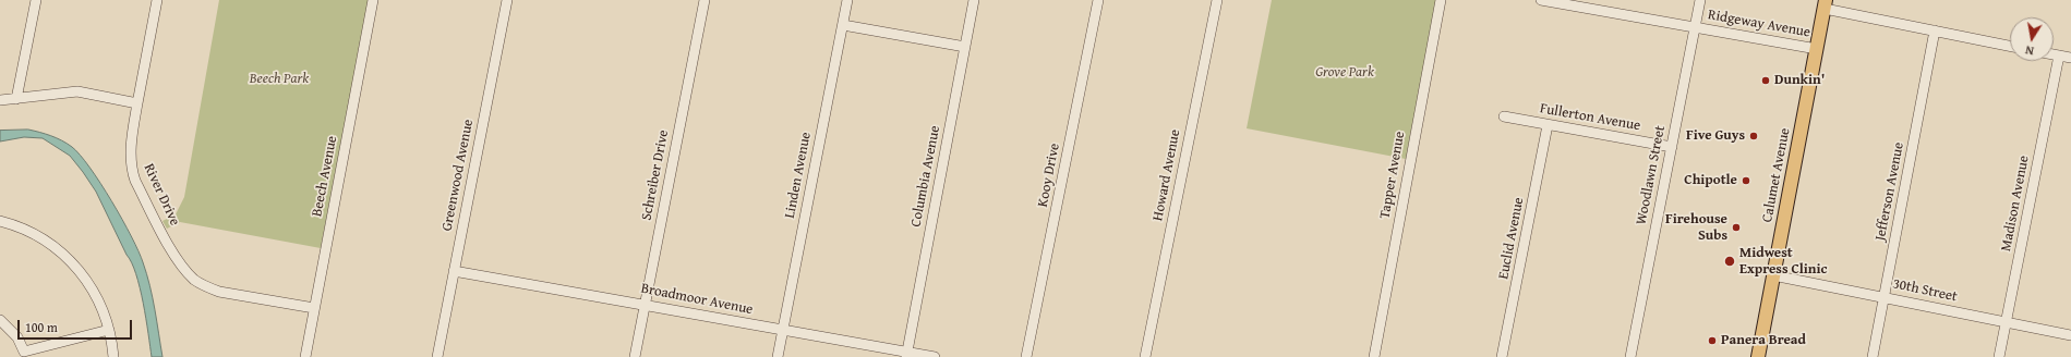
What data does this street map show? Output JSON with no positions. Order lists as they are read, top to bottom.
{
  "streets": {
    "main road": ["Calumet Avenue"],
    "street": [
      "Ridgeway Avenue",
      "Fullerton Avenue",
      "Greenwood Avenue",
      "Schreiber Drive",
      "Linden Avenue",
      "Kooy Drive",
      "Howard Avenue",
      "Tapper Avenue",
      "Woodlawn Street",
      "Beech Avenue",
      "Columbia Avenue",
      "Jefferson Avenue",
      "River Drive",
      "Madison Avenue",
      "Euclid Avenue",
      "30th Street",
      "Broadmoor Avenue"
    ]
  },
  "crossings": [
    ["Ridgeway Avenue", "Woodlawn Street"],
    ["Ridgeway Avenue", "Calumet Avenue"],
    ["Fullerton Avenue", "Woodlawn Street"],
    ["Fullerton Avenue", "Euclid Avenue"],
    ["Greenwood Avenue", "Broadmoor Avenue"],
    ["Schreiber Drive", "Broadmoor Avenue"],
    ["Linden Avenue", "Broadmoor Avenue"],
    ["Calumet Avenue", "30th Street"],
    ["Beech Avenue", "River Drive"],
    ["Columbia Avenue", "Broadmoor Avenue"],
    ["Jefferson Avenue", "30th Street"],
    ["Madison Avenue", "30th Street"]
  ],
  "parks": ["Grove Park", "Beech Park"],
  "places": [
    "Dunkin'",
    "Five Guys",
    "Chipotle",
    "Firehouse Subs",
    "Midwest Express Clinic",
    "Panera Bread"
  ],
  "scale_bar": "100 m",
  "north": "bottom"
}
